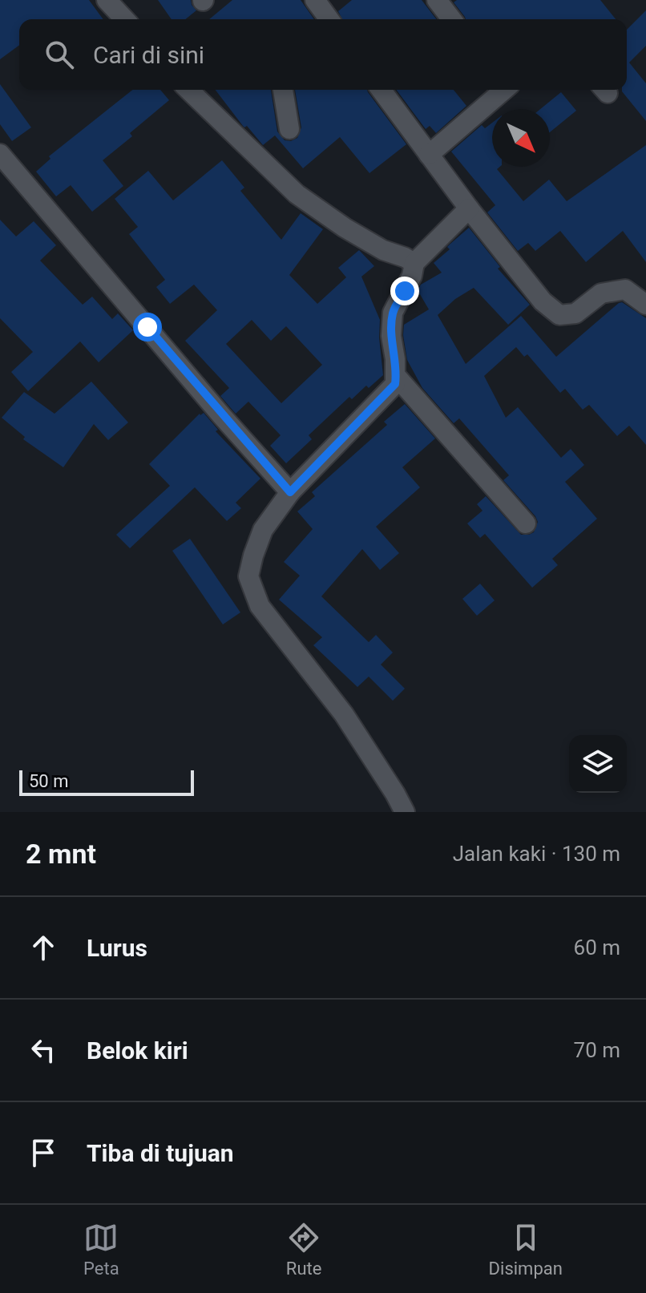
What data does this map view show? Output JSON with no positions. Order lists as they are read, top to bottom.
{
  "scale_bar": "50 m",
  "north": "bottom right",
  "page": {
    "search": "Cari di sini",
    "scale": "50 m",
    "heading": ["2 mnt", "Jalan kaki · 130 m"],
    "list": [
      ["Lurus", "60 m"],
      ["Belok kiri", "70 m"],
      "Tiba di tujuan"
    ],
    "nav": ["Peta", "Rute", "Disimpan"]
  }
}
